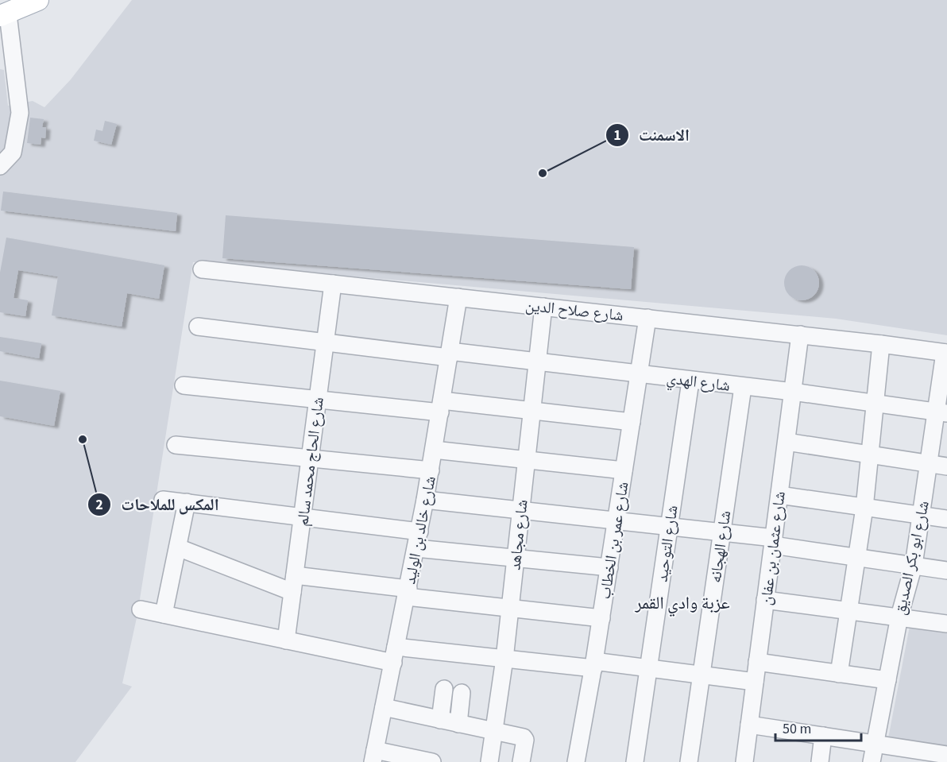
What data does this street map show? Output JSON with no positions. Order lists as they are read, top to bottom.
{
  "streets": {
    "street": [
      "شارع صلاح الدين",
      "شارع الهدي",
      "شارع الحاج محمد سالم",
      "شارع خالد بن الوليد",
      "شارع مجاهد",
      "شارع عمر بن الخطاب",
      "شارع التوحيد",
      "شارع الهجانه",
      "شارع عثمان بن عفان",
      "شارع ابو بكر الصديق"
    ]
  },
  "crossings": [
    ["شارع صلاح الدين", "شارع الحاج محمد سالم"],
    ["شارع صلاح الدين", "شارع خالد بن الوليد"],
    ["شارع صلاح الدين", "شارع مجاهد"],
    ["شارع صلاح الدين", "شارع عمر بن الخطاب"],
    ["شارع صلاح الدين", "شارع عثمان بن عفان"],
    ["شارع صلاح الدين", "شارع ابو بكر الصديق"],
    ["شارع الهدي", "شارع الحاج محمد سالم"],
    ["شارع الهدي", "شارع خالد بن الوليد"],
    ["شارع الهدي", "شارع مجاهد"],
    ["شارع الهدي", "شارع عمر بن الخطاب"],
    ["شارع الهدي", "شارع التوحيد"],
    ["شارع الهدي", "شارع الهجانه"],
    ["شارع الهدي", "شارع عثمان بن عفان"],
    ["شارع الهدي", "شارع ابو بكر الصديق"]
  ],
  "districts": ["عزبة وادي القمر"],
  "places": ["الاسمنت", "المكس للملاحات"],
  "scale_bar": "50 m"
}
